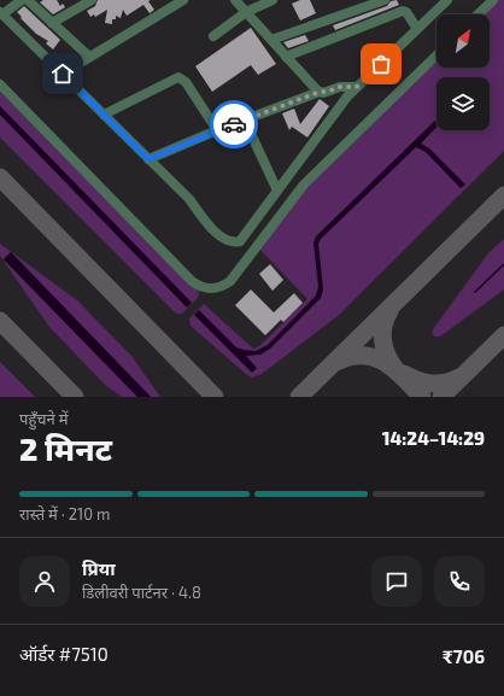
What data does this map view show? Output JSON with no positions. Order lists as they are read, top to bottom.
{
  "north": "top right",
  "page": {
    "heading": ["2 मिनट", "पहुँचने में", "14:24–14:29"],
    "panel": [
      "प्रिया",
      "डिलीवरी पार्टनर · 4.8",
      "ऑर्डर #7510",
      "₹706"
    ],
    "bar": "रास्ते में · 210 m"
  }
}
